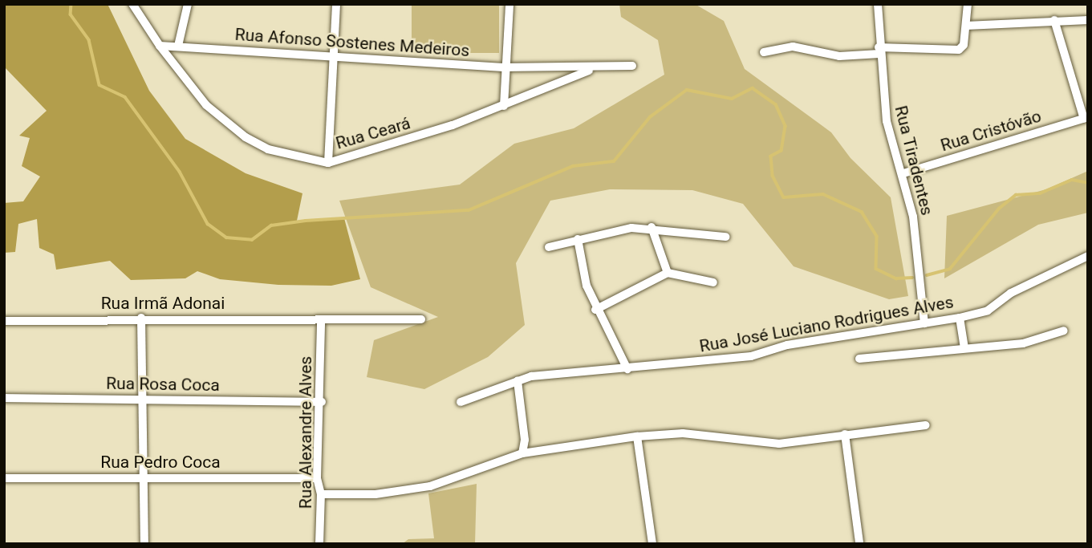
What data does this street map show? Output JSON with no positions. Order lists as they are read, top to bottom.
{
  "streets": {
    "street": [
      "Rua Afonso Sostenes Medeiros",
      "Rua Cristóvão",
      "Rua Ceará",
      "Rua Tiradentes",
      "Rua Irmã Adonai",
      "Rua José Luciano Rodrigues Alves",
      "Rua Rosa Coca",
      "Rua Alexandre Alves",
      "Rua Pedro Coca"
    ]
  },
  "crossings": [
    ["Rua Afonso Sostenes Medeiros", "Rua Ceará"],
    ["Rua Cristóvão", "Rua Tiradentes"],
    ["Rua Tiradentes", "Rua José Luciano Rodrigues Alves"],
    ["Rua Irmã Adonai", "Rua Alexandre Alves"],
    ["Rua Rosa Coca", "Rua Alexandre Alves"],
    ["Rua Alexandre Alves", "Rua Pedro Coca"]
  ]
}
